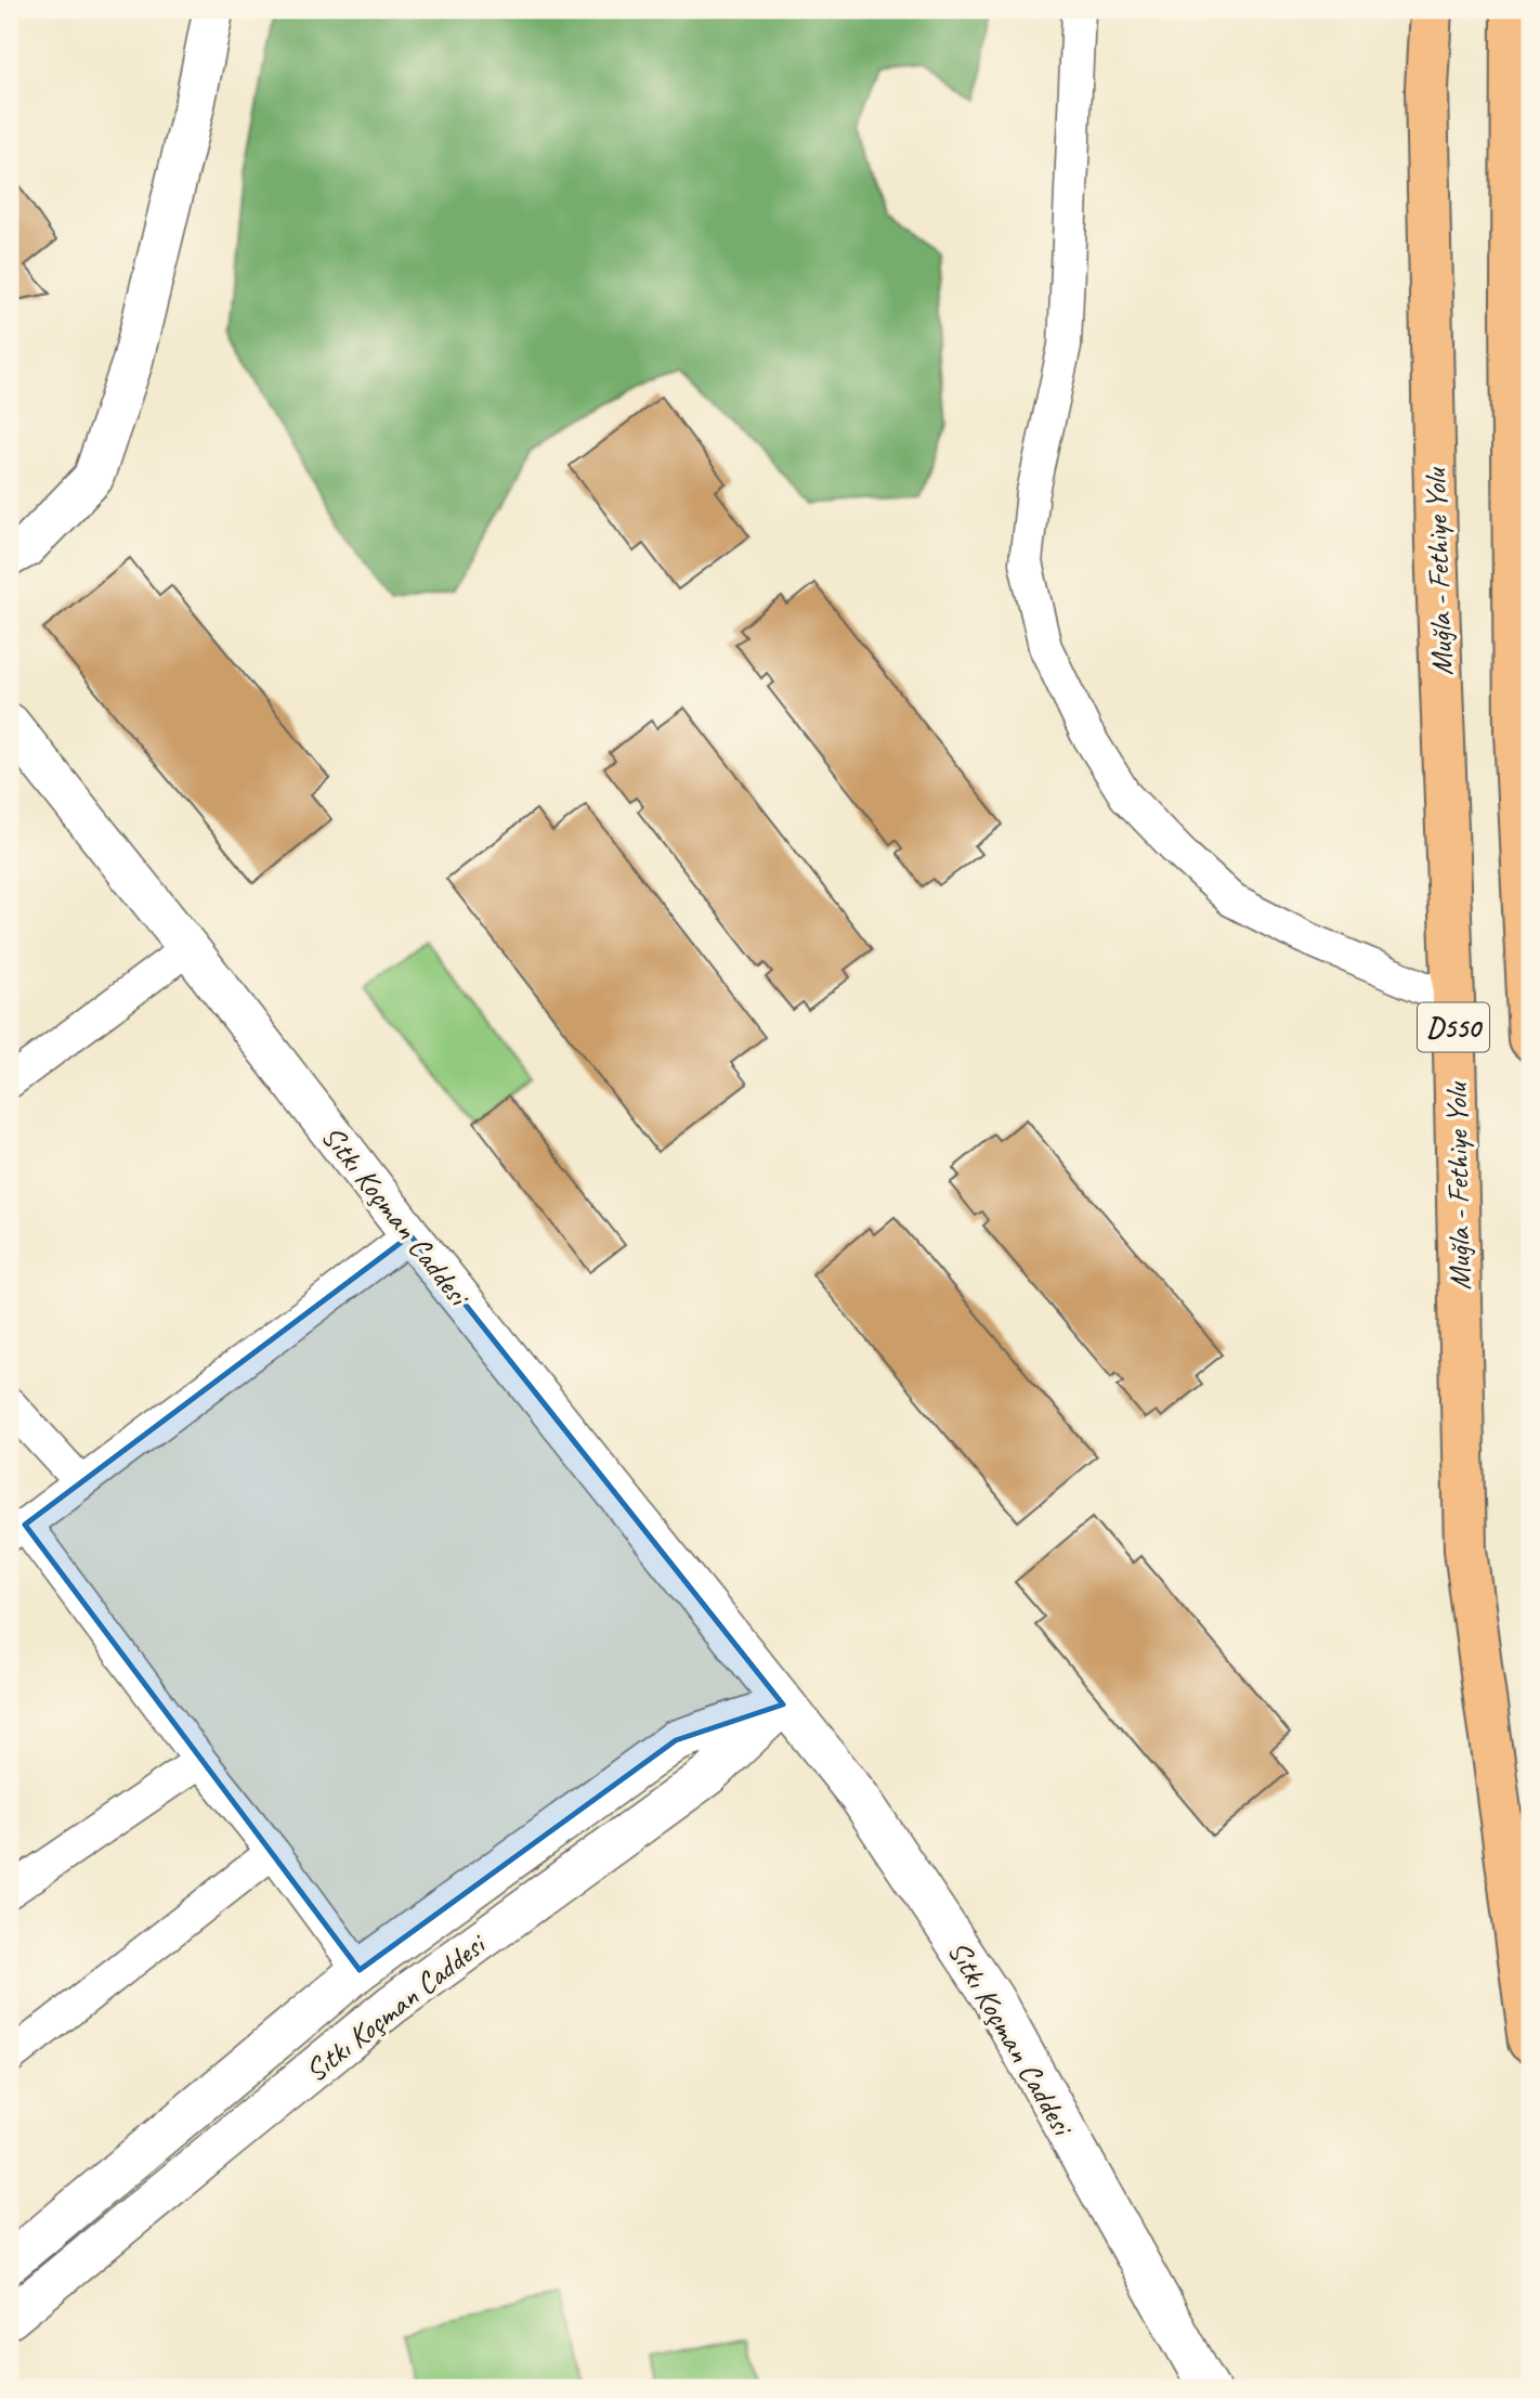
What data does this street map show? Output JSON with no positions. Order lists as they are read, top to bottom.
{
  "streets": {
    "highway": ["Muğla - Fethiye Yolu", "D550"],
    "street": ["Sıtkı Koçman Caddesi"]
  }
}
